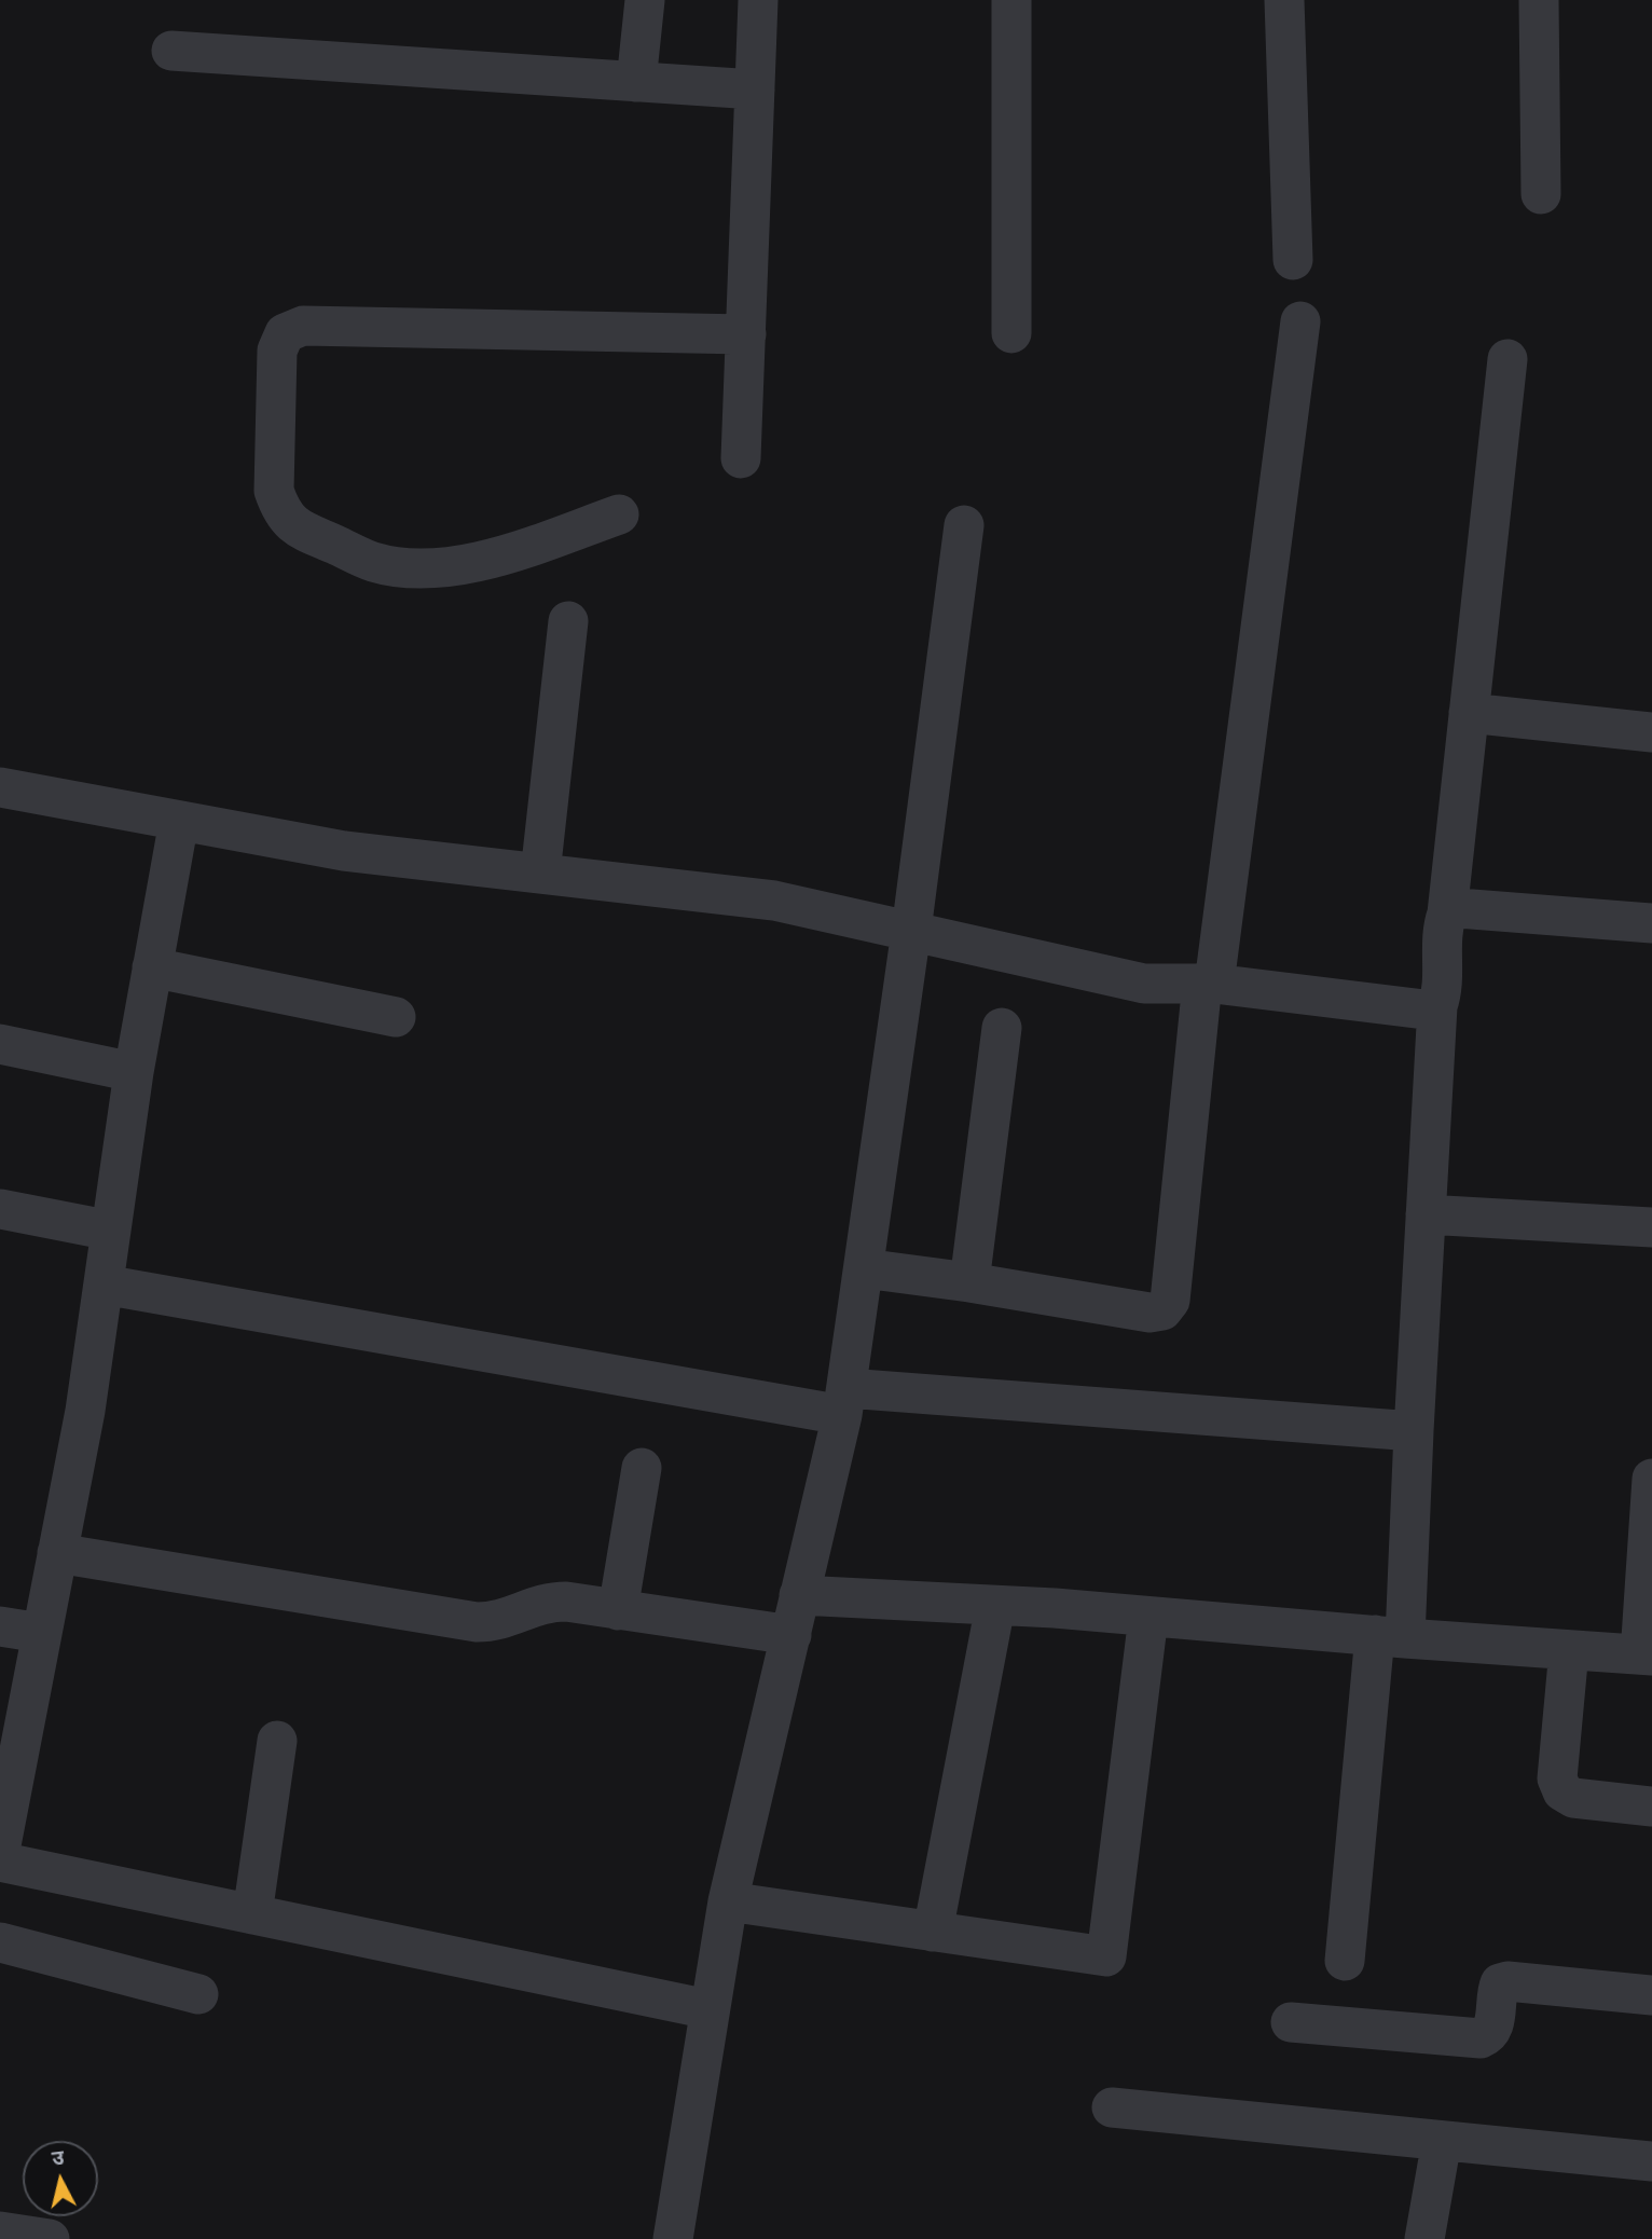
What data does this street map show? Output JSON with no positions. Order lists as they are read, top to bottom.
{
  "north": "top"
}
